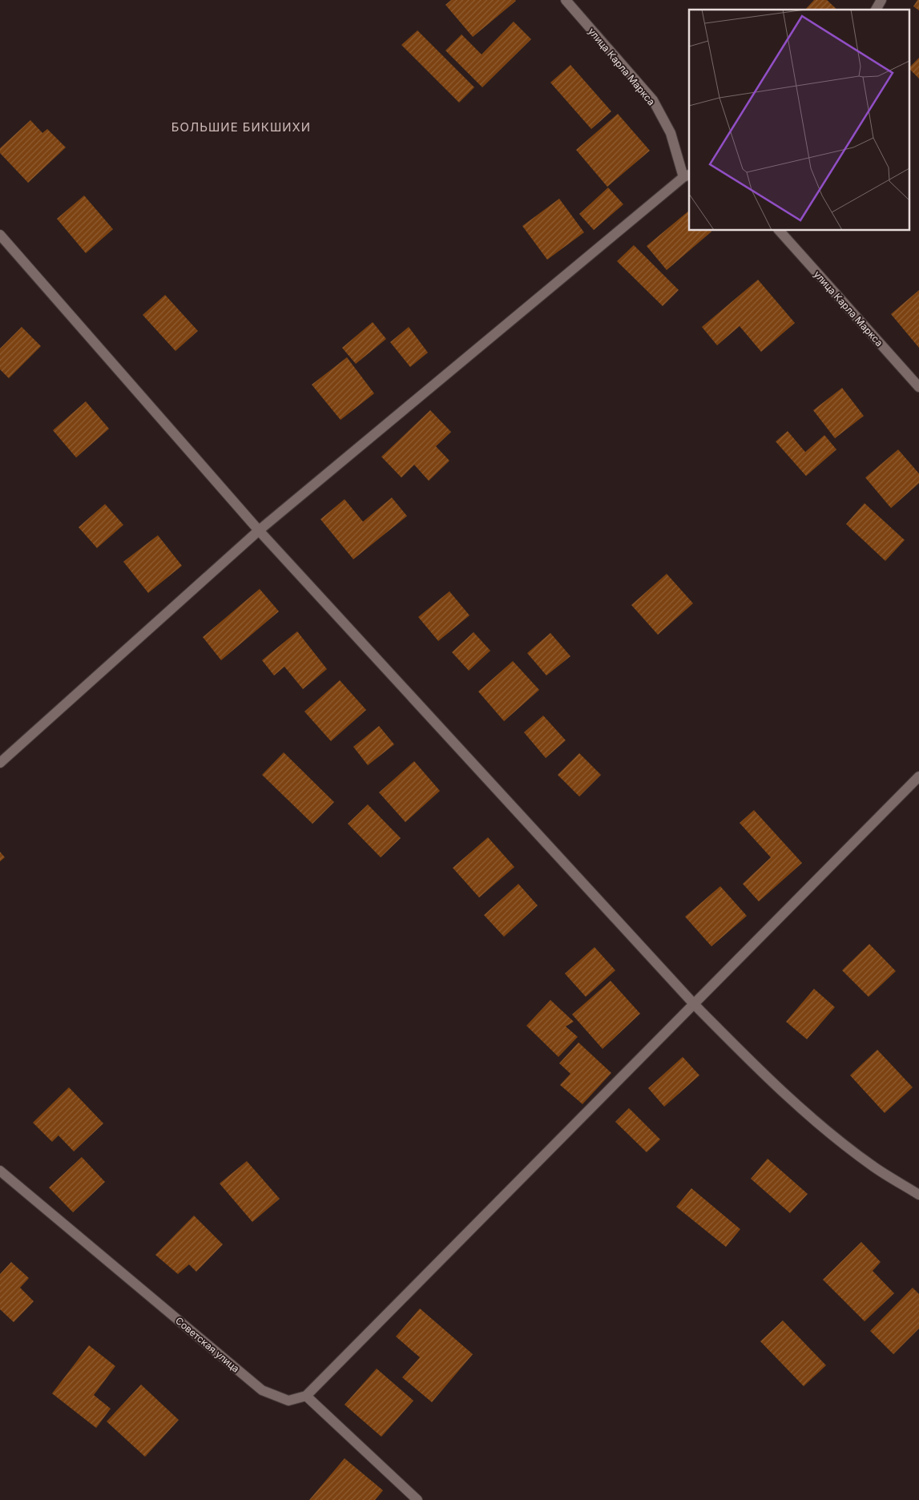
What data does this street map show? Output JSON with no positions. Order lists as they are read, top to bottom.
{
  "streets": {
    "street": ["улица Карла Маркса", "Советская улица"]
  },
  "districts": ["БОЛЬШИЕ БИКШИХИ"]
}
